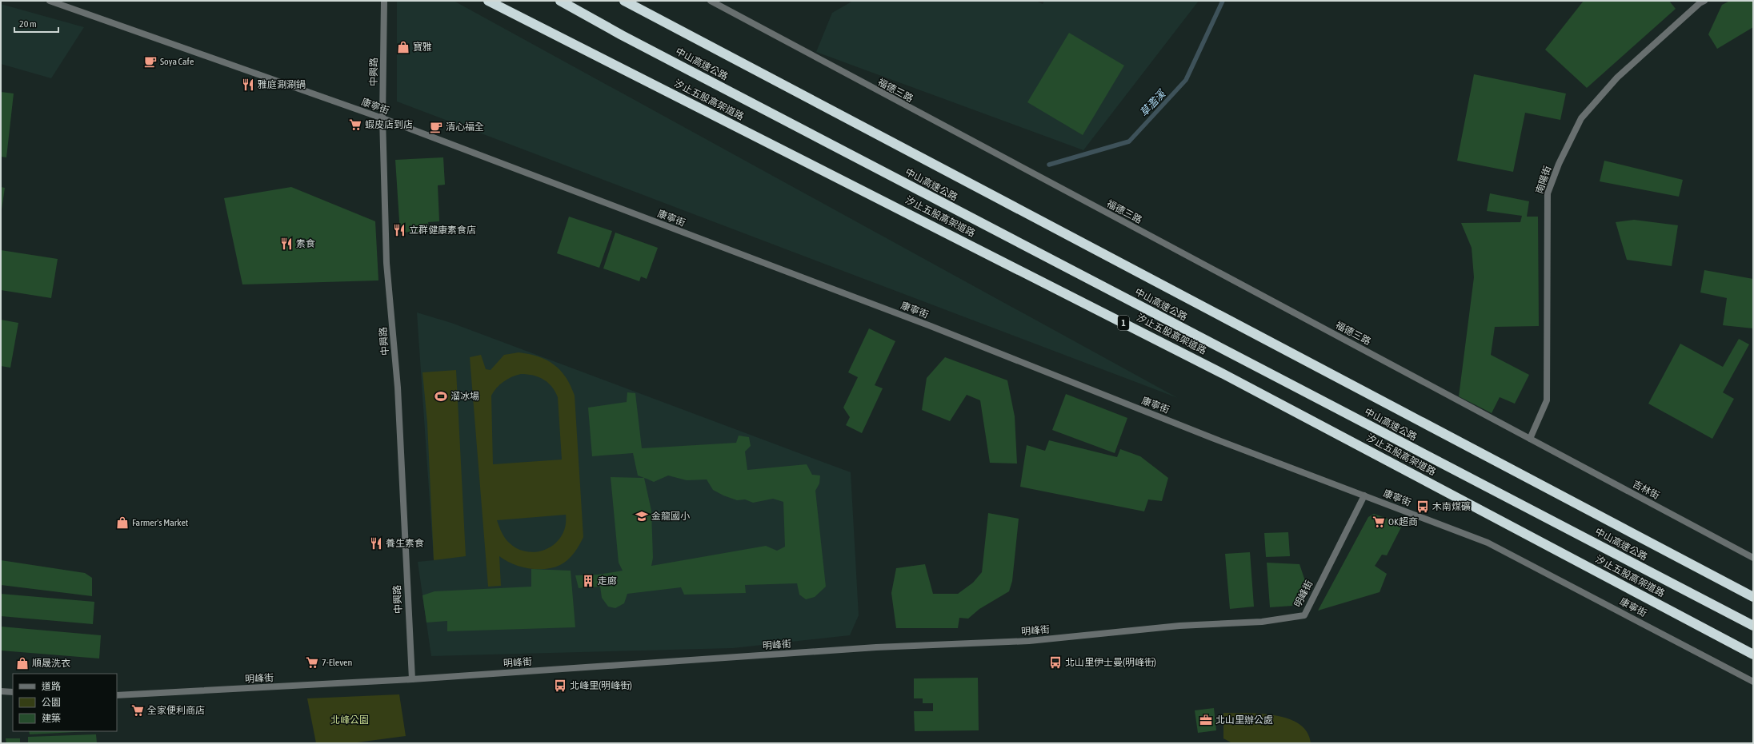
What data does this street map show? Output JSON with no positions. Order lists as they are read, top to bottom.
{
  "streets": {
    "highway": ["中山高速公路", "汐止五股高架道路", "1"],
    "street": [
      "中興路",
      "福德三路",
      "康寧街",
      "南陽街",
      "吉林街",
      "明峰街"
    ]
  },
  "crossings": [
    ["中興路", "康寧街"],
    ["中興路", "明峰街"],
    ["福德三路", "南陽街"],
    ["福德三路", "吉林街"],
    ["康寧街", "明峰街"],
    ["南陽街", "吉林街"]
  ],
  "water": ["草濫溪"],
  "parks": ["北峰公園"],
  "places": {
    "shop": ["寶雅", "Farmer's Market", "順晟洗衣"],
    "cafe": ["Soya Cafe", "清心福全"],
    "restaurant": [
      "雅庭涮涮鍋",
      "立群健康素食店",
      "素食",
      "養生素食"
    ],
    "supermarket": [
      "蝦皮店到店",
      "OK超商",
      "7-Eleven",
      "全家便利商店"
    ],
    "sports": ["溜冰場"],
    "bus stop": ["木南煤礦", "北山里伊士曼(明峰街)", "北峰里(明峰街)"],
    "school or university": ["金龍國小"],
    "building": ["走廊"],
    "office": ["北山里辦公處"]
  },
  "legend": ["道路", "公園", "建築"],
  "scale_bar": "20 m"
}
